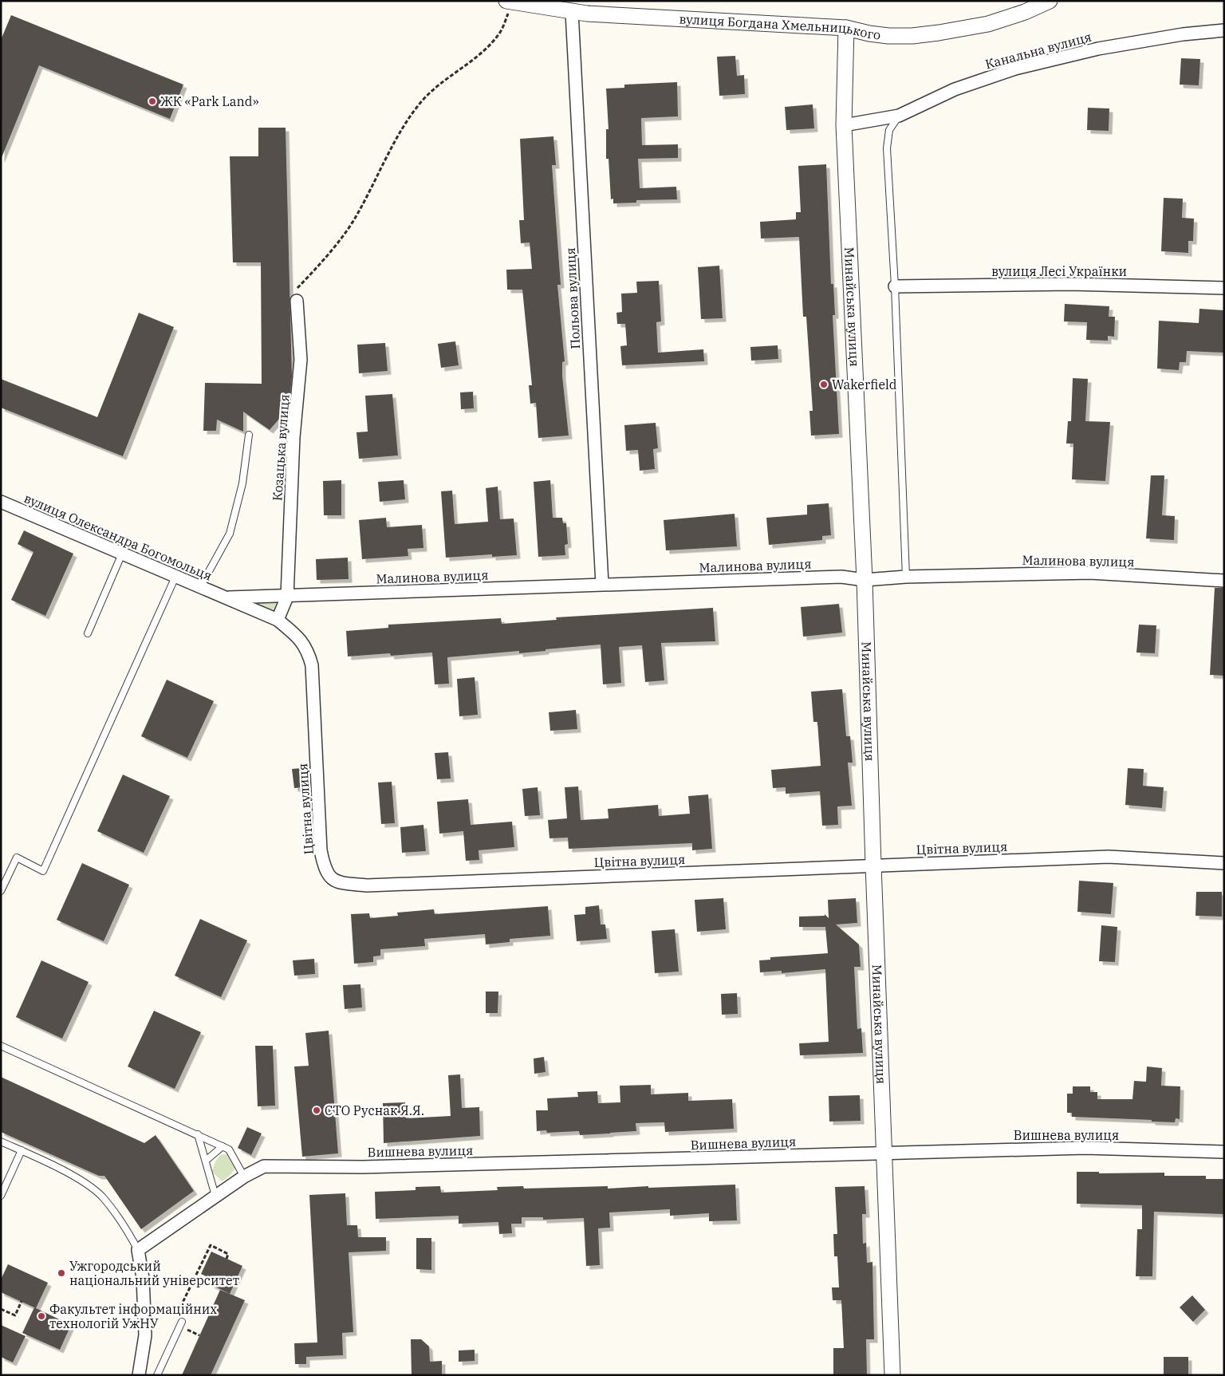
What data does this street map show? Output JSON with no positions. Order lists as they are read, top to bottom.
{
  "streets": {
    "street": [
      "вулиця Богдана Хмельницького",
      "Канальна вулиця",
      "вулиця Лесі Українки",
      "Польова вулиця",
      "Минайська вулиця",
      "Козацька вулиця",
      "вулиця Олександра Богомольця",
      "Малинова вулиця",
      "Цвітна вулиця",
      "Вишнева вулиця"
    ]
  },
  "crossings": [
    ["вулиця Богдана Хмельницького", "Польова вулиця"],
    ["вулиця Богдана Хмельницького", "Минайська вулиця"],
    ["Канальна вулиця", "Минайська вулиця"],
    ["Польова вулиця", "Малинова вулиця"],
    ["Минайська вулиця", "Малинова вулиця"],
    ["Минайська вулиця", "Цвітна вулиця"],
    ["Минайська вулиця", "Вишнева вулиця"],
    ["Козацька вулиця", "Малинова вулиця"],
    ["вулиця Олександра Богомольця", "Малинова вулиця"],
    ["вулиця Олександра Богомольця", "Цвітна вулиця"]
  ],
  "places": [
    "ЖК «Park Land»",
    "Wakerfield",
    "СТО Руснак Я.Я.",
    "Ужгородський національний університет",
    "Факультет інформаційних технологій УжНУ"
  ]
}
